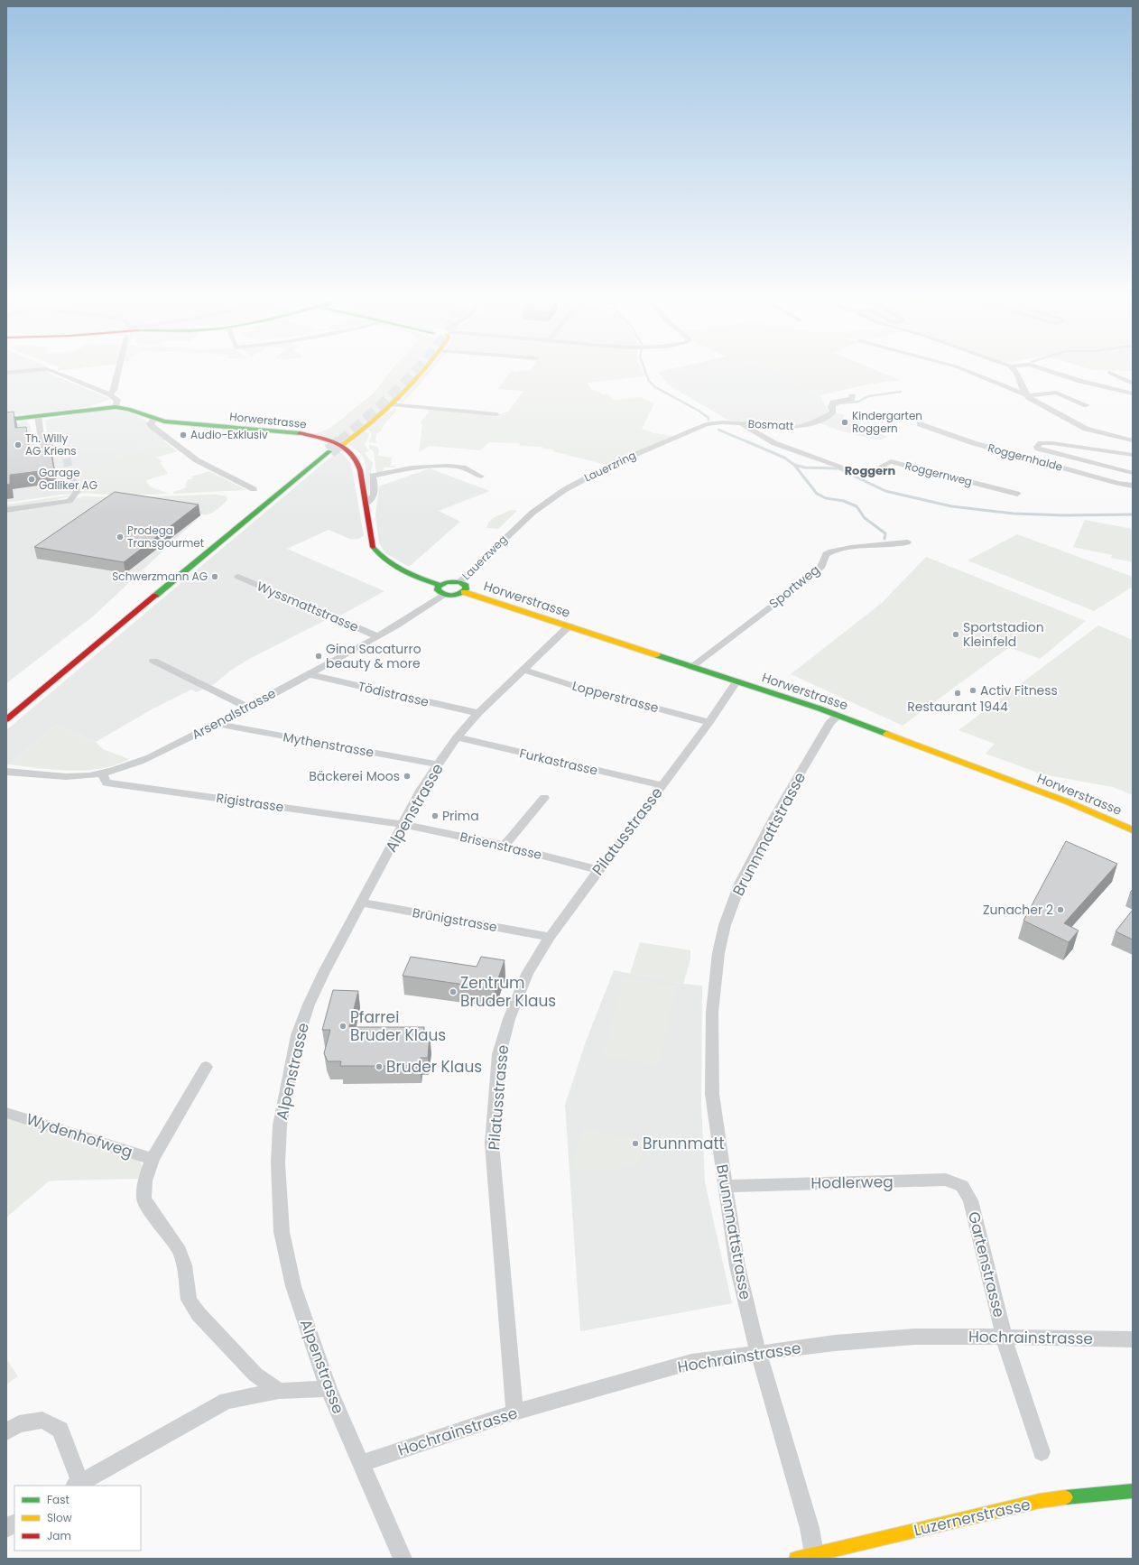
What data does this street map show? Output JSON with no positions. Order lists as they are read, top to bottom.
{
  "streets": {
    "main road": ["Horwerstrasse", "Luzernerstrasse"],
    "street": [
      "Bosmatt",
      "Roggernhalde",
      "Lauerzring",
      "Roggernweg",
      "Lauerzweg",
      "Sportweg",
      "Wyssmattstrasse",
      "Tödistrasse",
      "Lopperstrasse",
      "Arsenalstrasse",
      "Mythenstrasse",
      "Furkastrasse",
      "Rigistrasse",
      "Alpenstrasse",
      "Pilatusstrasse",
      "Brunnmattstrasse",
      "Brisenstrasse",
      "Brünigstrasse",
      "Wydenhofweg",
      "Hodlerweg",
      "Gartenstrasse",
      "Hochrainstrasse"
    ]
  },
  "crossings": [
    ["Horwerstrasse", "Sportweg"],
    ["Horwerstrasse", "Alpenstrasse"],
    ["Horwerstrasse", "Pilatusstrasse"],
    ["Horwerstrasse", "Brunnmattstrasse"],
    ["Bosmatt", "Roggernweg"],
    ["Lauerzring", "Roggernweg"],
    ["Lauerzring", "Lauerzweg"],
    ["Wyssmattstrasse", "Arsenalstrasse"],
    ["Tödistrasse", "Arsenalstrasse"],
    ["Tödistrasse", "Alpenstrasse"],
    ["Lopperstrasse", "Alpenstrasse"],
    ["Lopperstrasse", "Pilatusstrasse"],
    ["Arsenalstrasse", "Mythenstrasse"],
    ["Arsenalstrasse", "Rigistrasse"],
    ["Mythenstrasse", "Alpenstrasse"],
    ["Furkastrasse", "Alpenstrasse"],
    ["Furkastrasse", "Pilatusstrasse"],
    ["Rigistrasse", "Alpenstrasse"],
    ["Rigistrasse", "Brisenstrasse"],
    ["Alpenstrasse", "Brisenstrasse"],
    ["Alpenstrasse", "Brünigstrasse"],
    ["Alpenstrasse", "Hochrainstrasse"],
    ["Pilatusstrasse", "Brisenstrasse"],
    ["Pilatusstrasse", "Brünigstrasse"],
    ["Pilatusstrasse", "Hochrainstrasse"],
    ["Brunnmattstrasse", "Hodlerweg"],
    ["Brunnmattstrasse", "Hochrainstrasse"],
    ["Brunnmattstrasse", "Luzernerstrasse"],
    ["Hodlerweg", "Gartenstrasse"],
    ["Gartenstrasse", "Hochrainstrasse"]
  ],
  "districts": ["Roggern"],
  "places": [
    "Kindergarten Roggern",
    "Audio-Exklusiv",
    "Th. Willy AG Kriens",
    "Garage Galliker AG",
    "Prodega Transgourmet",
    "Schwerzmann AG",
    "Sportstadion Kleinfeld",
    "Gina Sacaturro beauty & more",
    "Activ Fitness",
    "Restaurant 1944",
    "Bäckerei Moos",
    "Prima",
    "Zunacher 2",
    "Zentrum Bruder Klaus",
    "Pfarrei Bruder Klaus",
    "Bruder Klaus",
    "Brunnmatt"
  ],
  "legend": ["Fast", "Slow", "Jam"]
}
